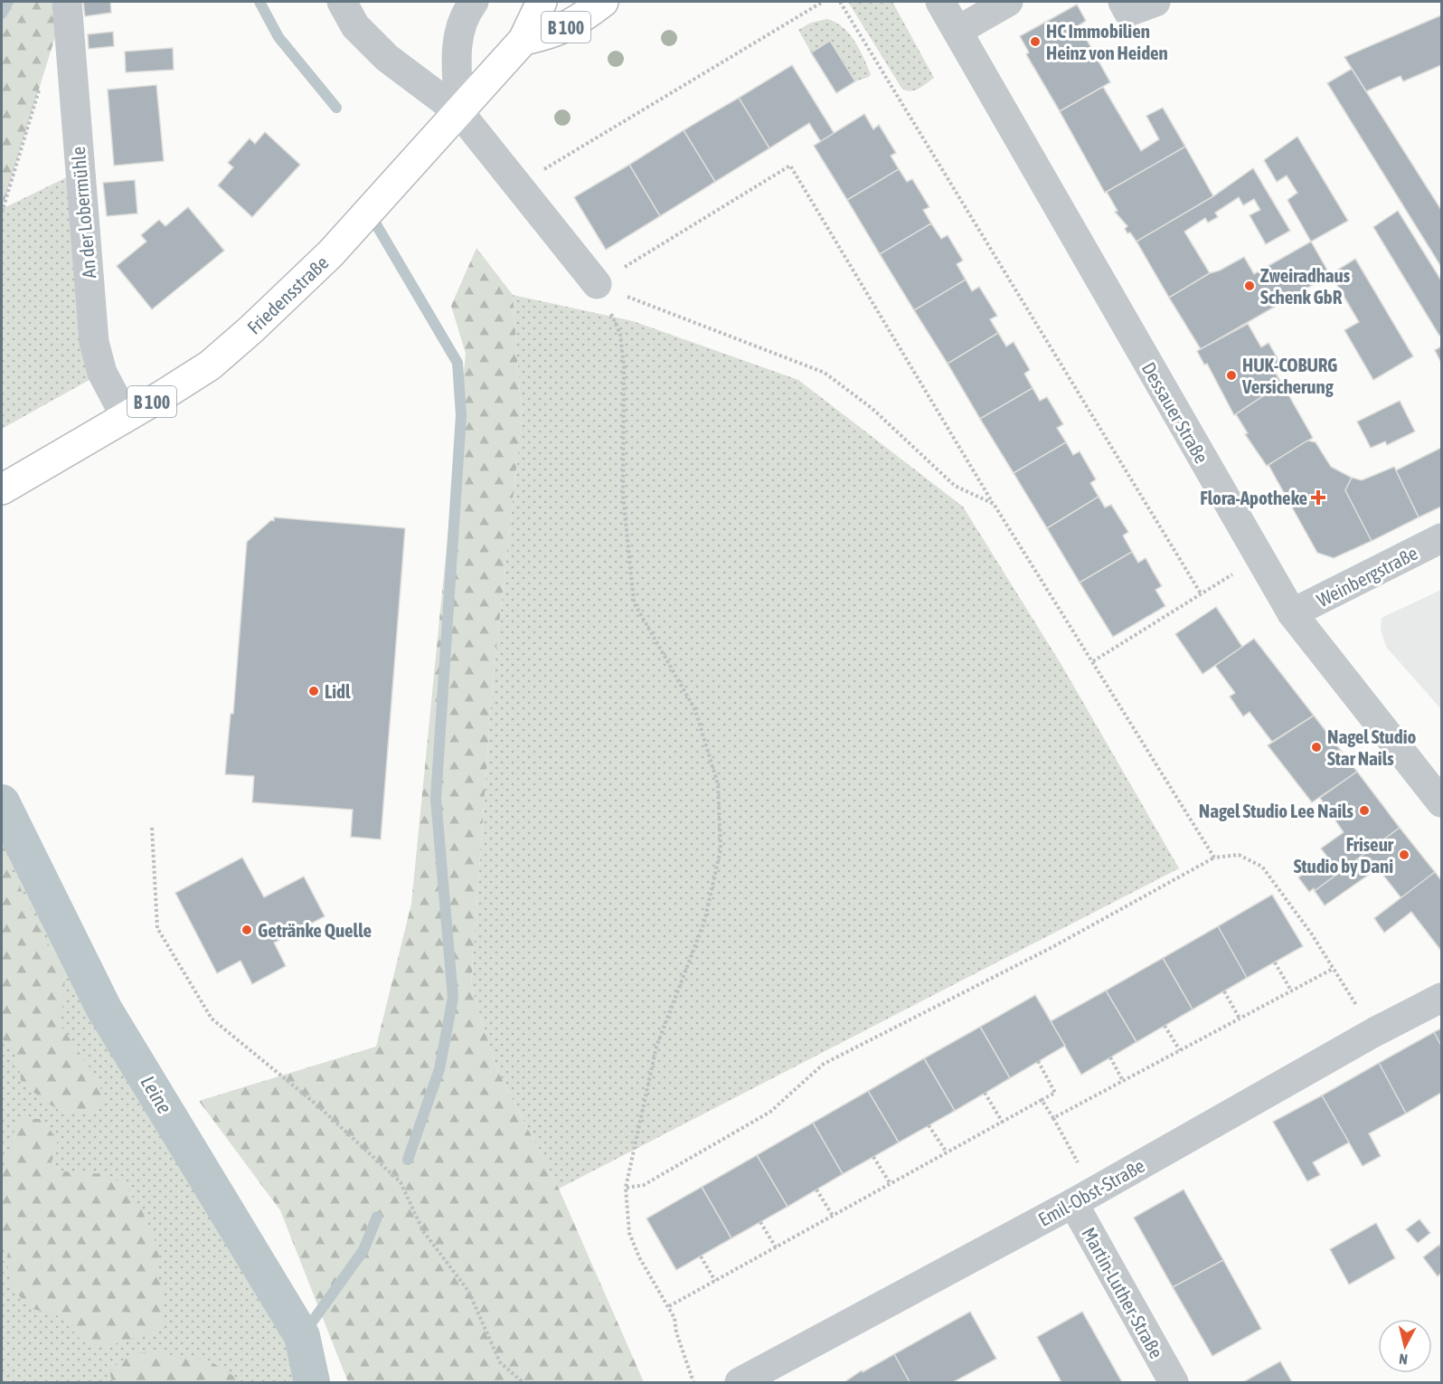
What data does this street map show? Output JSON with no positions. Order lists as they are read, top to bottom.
{
  "streets": {
    "main road": ["B 100", "Friedensstraße"],
    "street": [
      "An der Lobermühle",
      "Dessauer Straße",
      "Weinbergstraße",
      "Emil-Obst-Straße",
      "Martin-Luther-Straße"
    ]
  },
  "crossings": [
    ["B 100", "Friedensstraße"],
    ["An der Lobermühle", "Friedensstraße"],
    ["Dessauer Straße", "Weinbergstraße"],
    ["Emil-Obst-Straße", "Martin-Luther-Straße"]
  ],
  "water": ["Leine"],
  "places": {
    "other": [
      "HC Immobilien Heinz von Heiden",
      "Zweiradhaus Schenk GbR",
      "HUK-COBURG Versicherung",
      "Lidl",
      "Nagel Studio Star Nails",
      "Nagel Studio Lee Nails",
      "Friseur Studio by Dani",
      "Getränke Quelle"
    ],
    "health": ["Flora-Apotheke"]
  },
  "north": "bottom"
}
